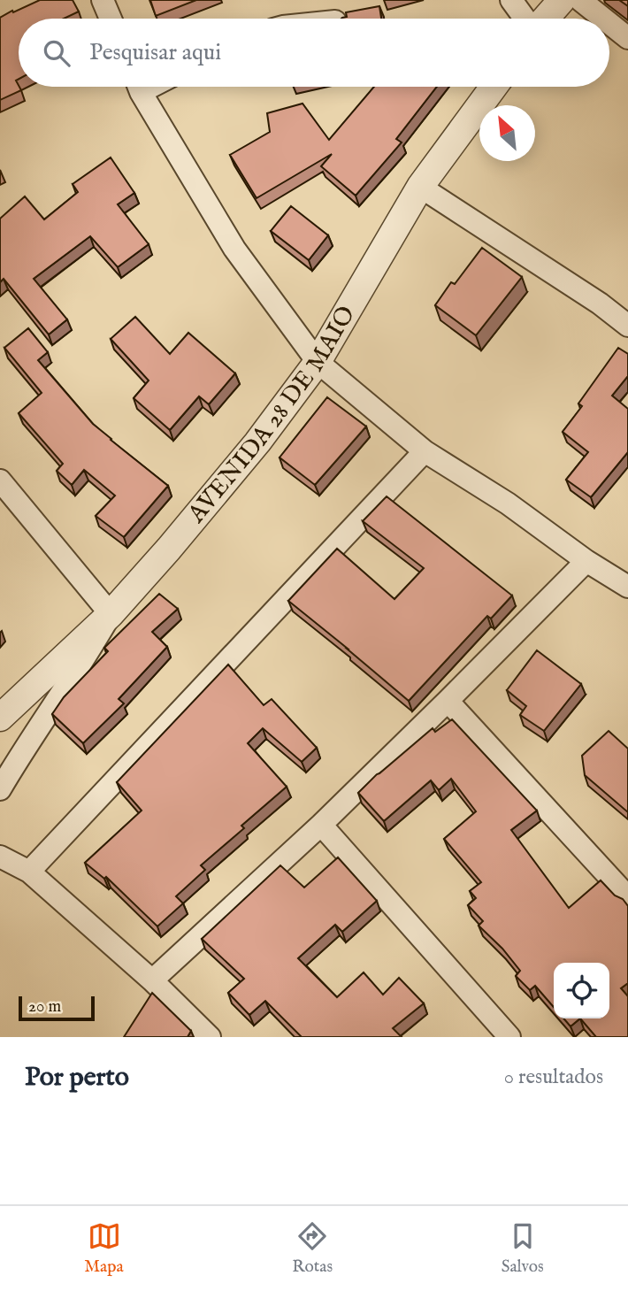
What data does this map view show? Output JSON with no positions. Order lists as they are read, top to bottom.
{
  "streets": {
    "street": ["AVENIDA 28 DE MAIO"]
  },
  "scale_bar": "20 m",
  "north": "top left",
  "page": {
    "search": "Pesquisar aqui",
    "scale": "20 m",
    "heading": ["Por perto", "0 resultados"],
    "nav": ["Mapa", "Rotas", "Salvos"]
  }
}
